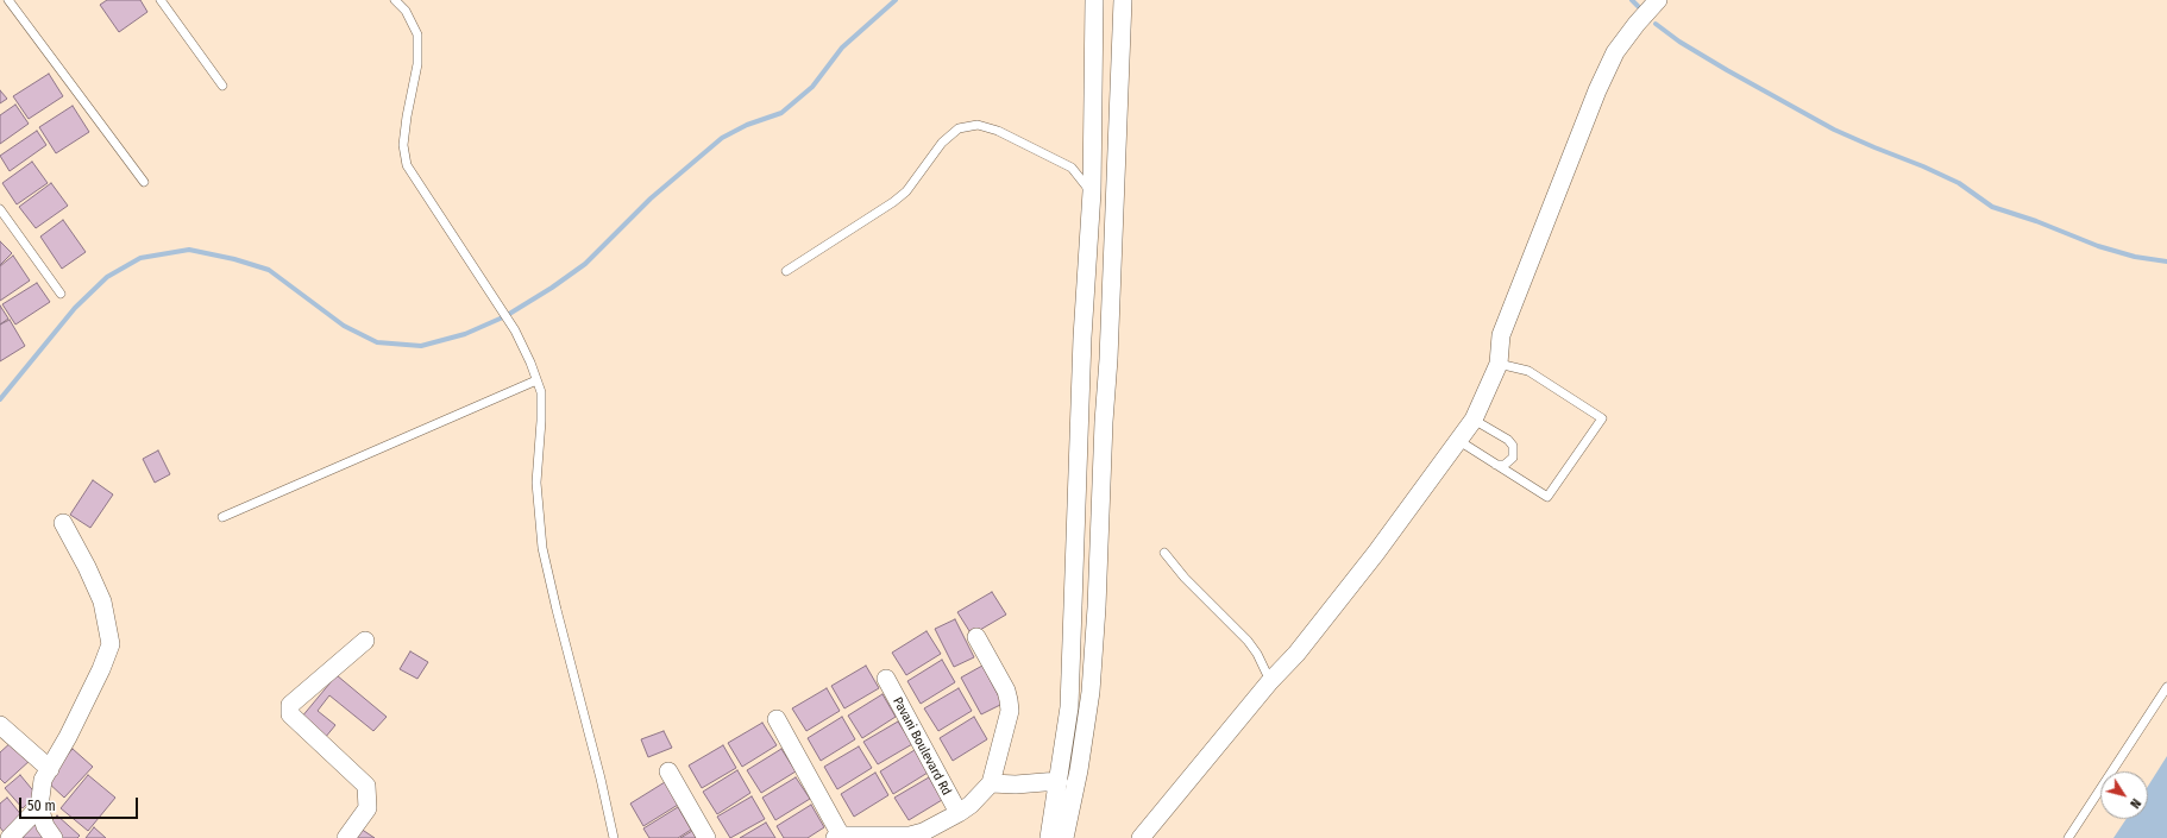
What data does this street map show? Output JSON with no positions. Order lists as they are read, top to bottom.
{
  "streets": {
    "street": ["Pavani Boulevard Rd"]
  },
  "scale_bar": "50 m",
  "north": "bottom right"
}
